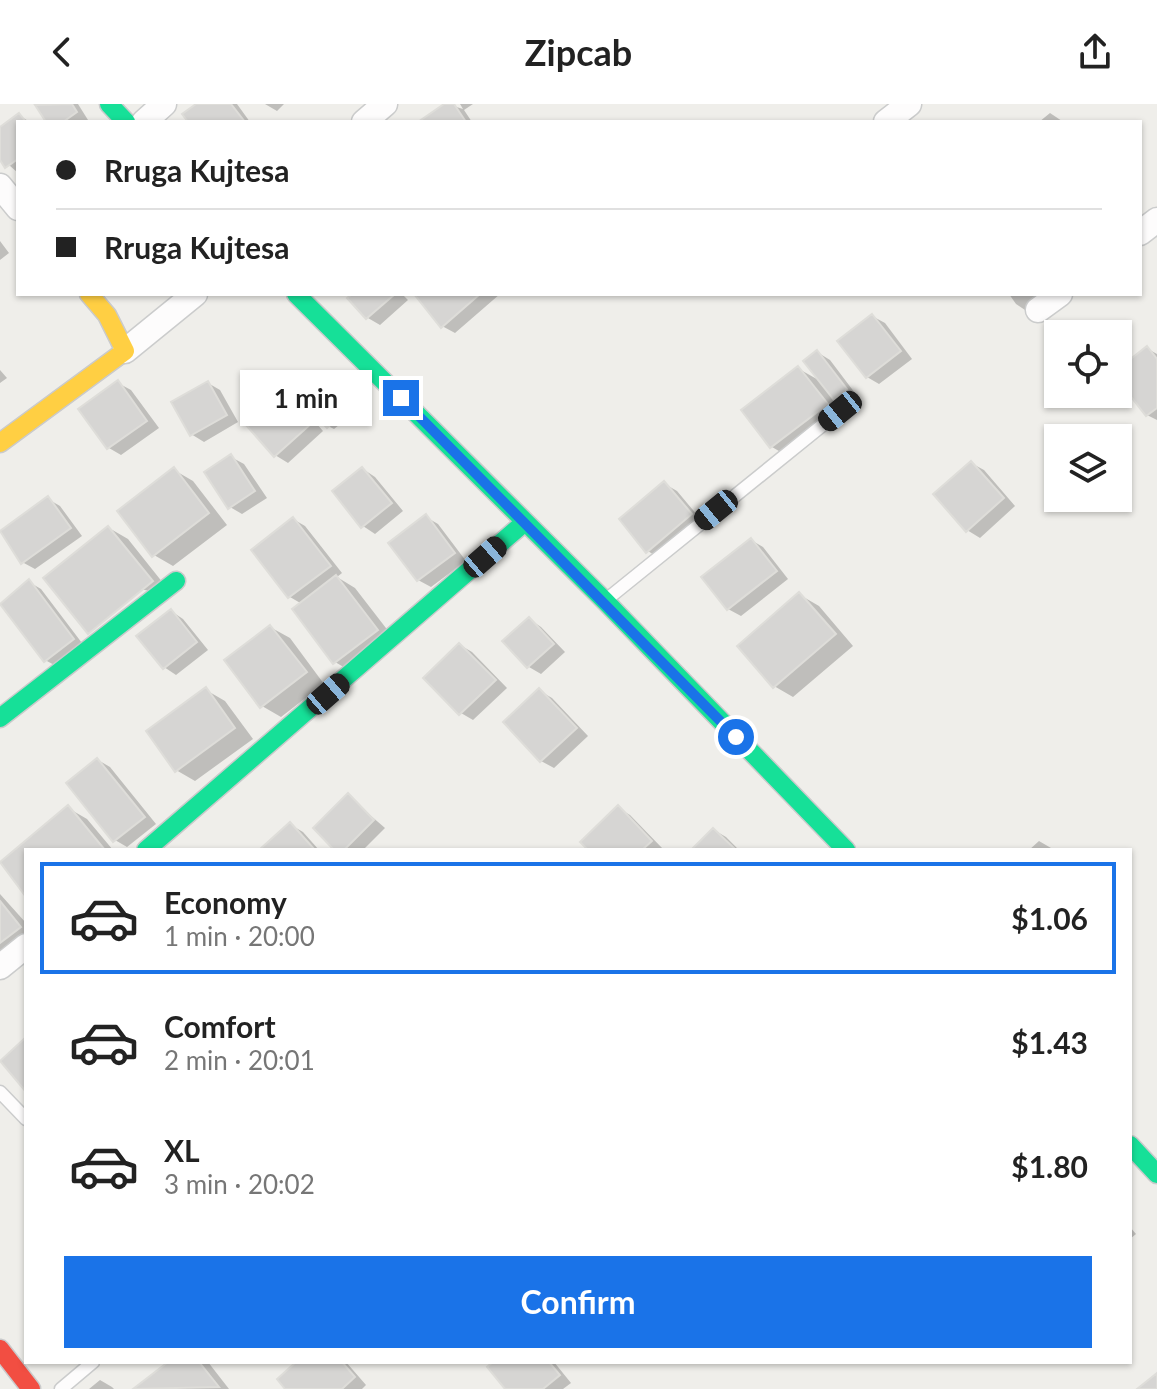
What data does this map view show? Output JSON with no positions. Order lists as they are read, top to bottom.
{
  "page": {
    "header": "Zipcab",
    "banner": ["Rruga Kujtesa", "Rruga Kujtesa"],
    "bubble": "1 min",
    "list": [
      {
        "name": "Economy",
        "note": "1 min · 20:00",
        "value": "$1.06"
      },
      {
        "name": "Comfort",
        "note": "2 min · 20:01",
        "value": "$1.43"
      },
      {
        "name": "XL",
        "note": "3 min · 20:02",
        "value": "$1.80"
      }
    ],
    "buttons": "Confirm"
  }
}
